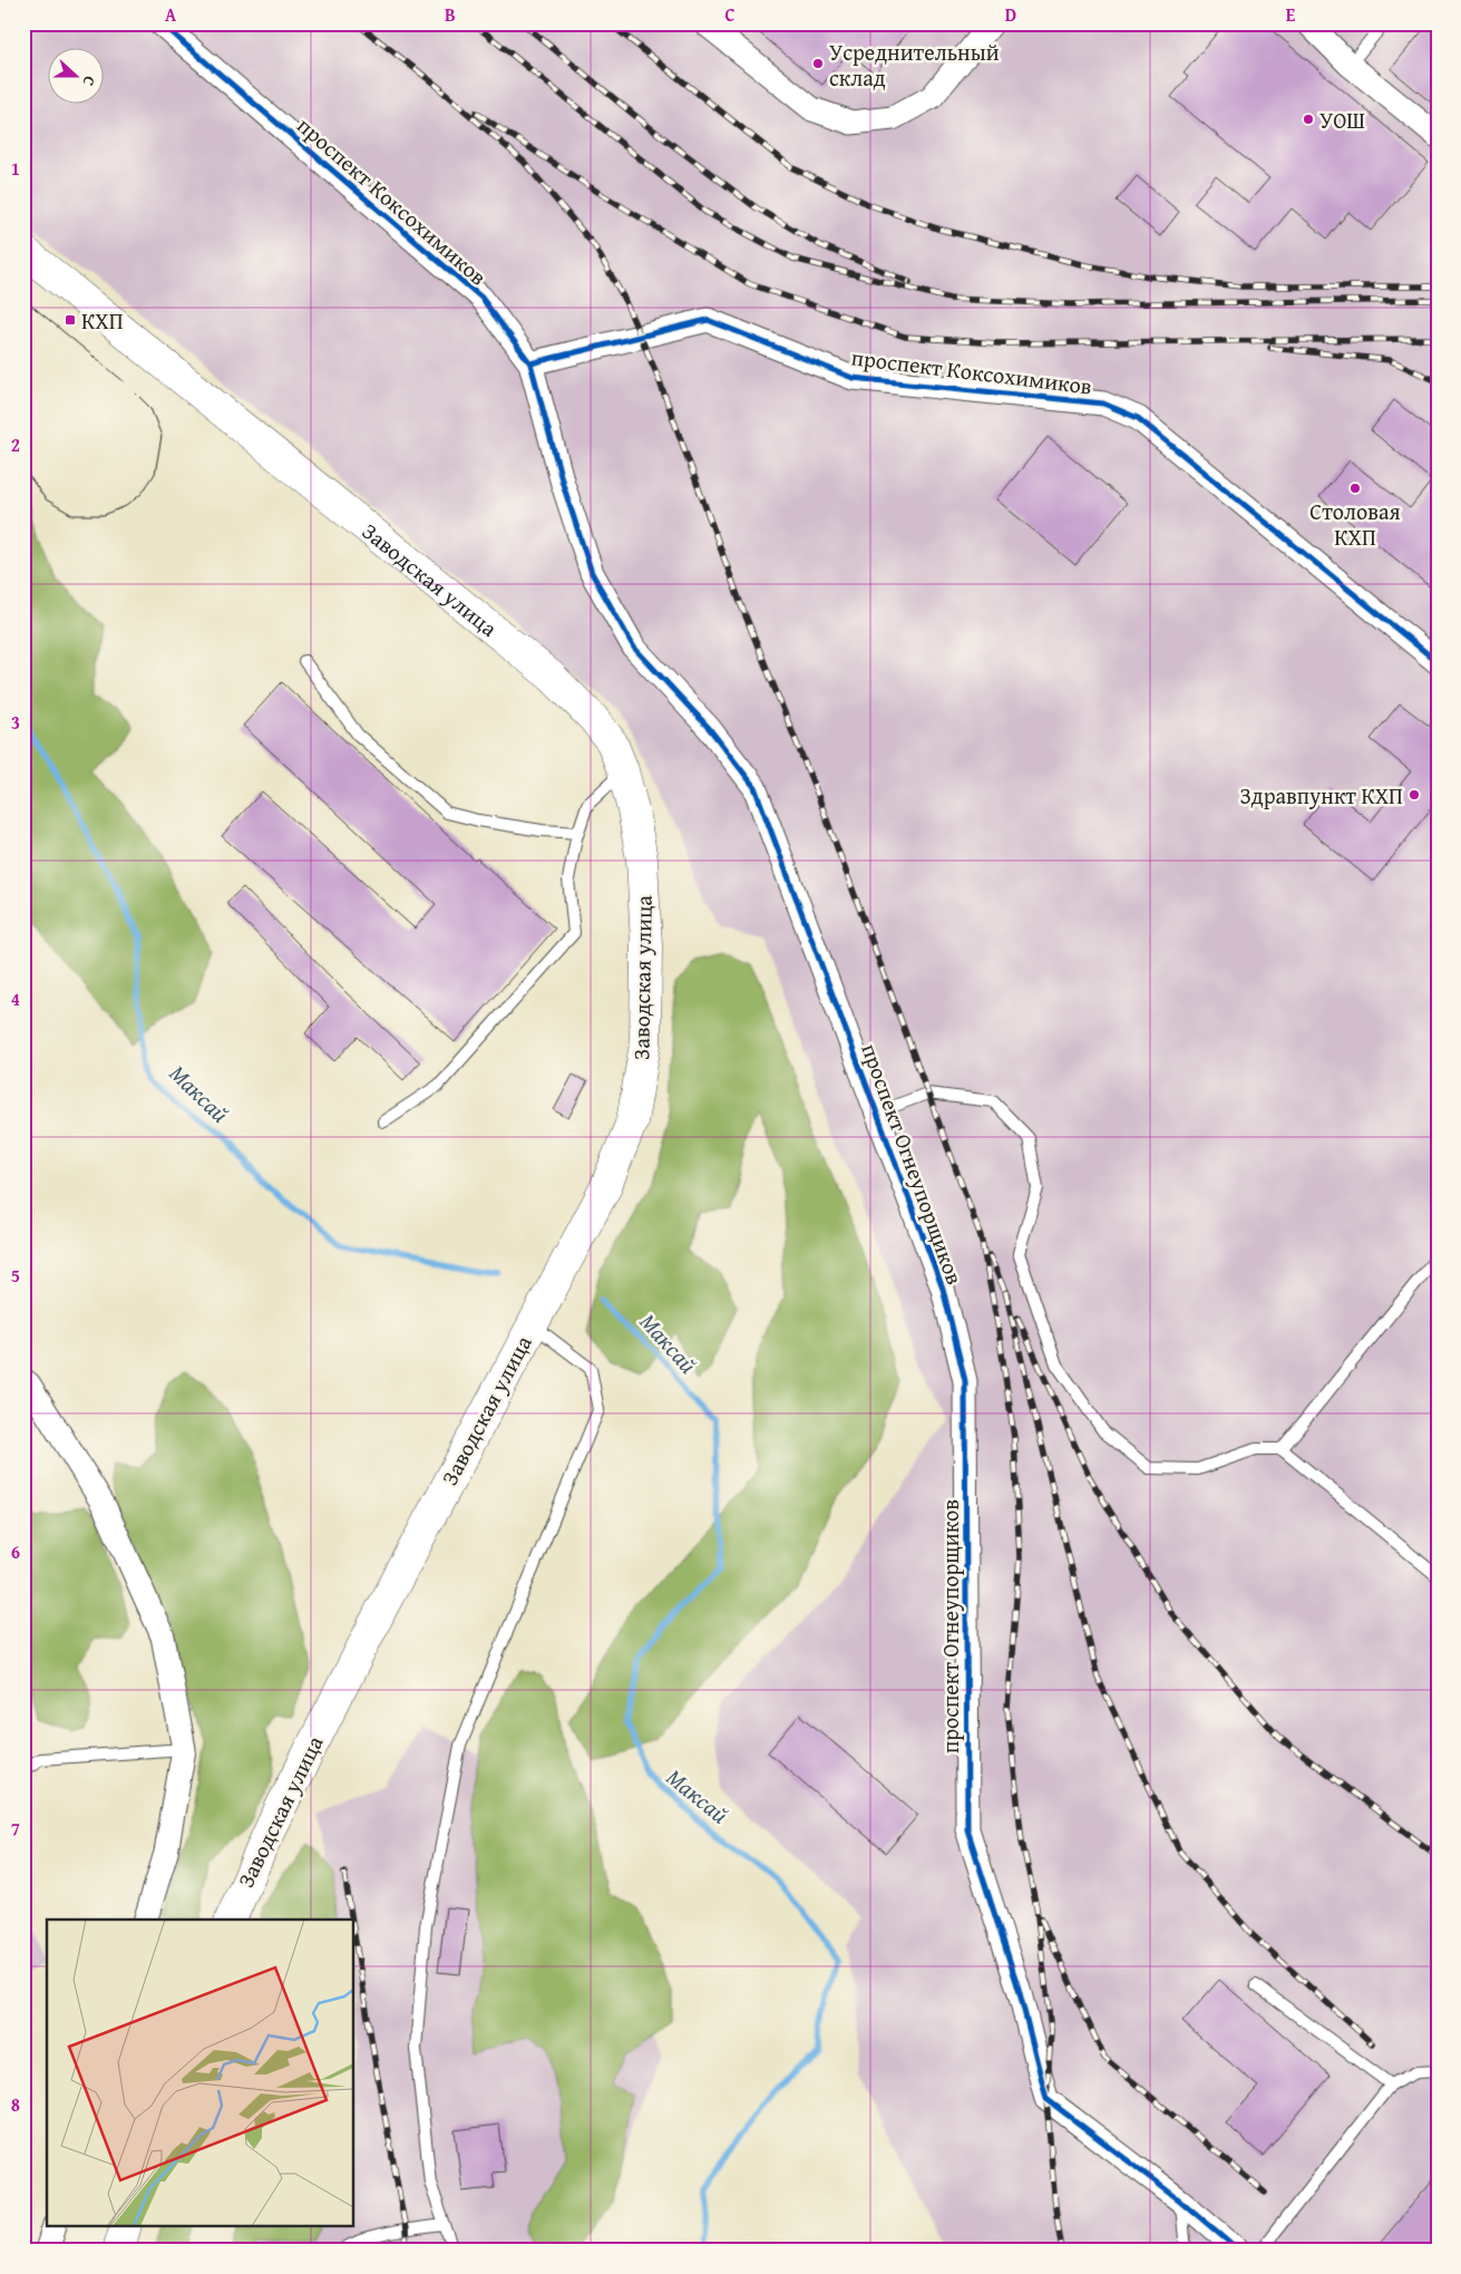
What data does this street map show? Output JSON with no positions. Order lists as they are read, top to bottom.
{
  "streets": {
    "main road": ["Заводская улица"],
    "street": ["проспект Коксохимиков", "проспект Огнеупорщиков"]
  },
  "crossings": [
    ["проспект Коксохимиков", "проспект Огнеупорщиков"]
  ],
  "water": ["Максай"],
  "places": {
    "other": [
      "Усреднительный склад",
      "УОШ",
      "Столовая КХП",
      "Здравпункт КХП"
    ],
    "transit": ["КХП"]
  },
  "north": "right",
  "grid": {
    "columns": [
      "A",
      "B",
      "C",
      "D",
      "E"
    ],
    "rows": [
      "1",
      "2",
      "3",
      "4",
      "5",
      "6",
      "7",
      "8"
    ]
  }
}
